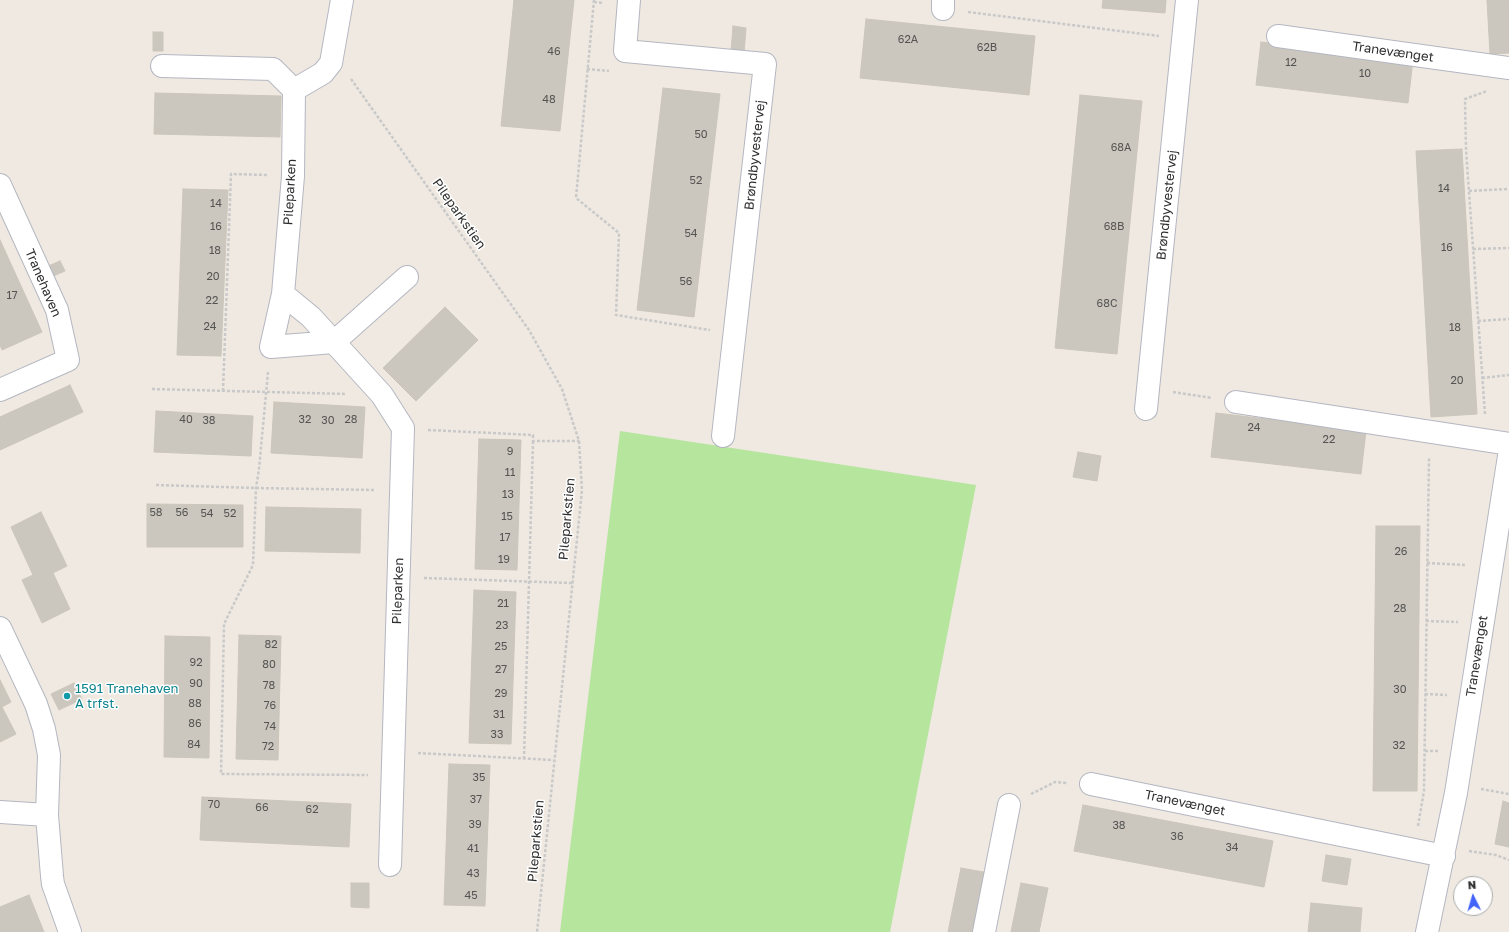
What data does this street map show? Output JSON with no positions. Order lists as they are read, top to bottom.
{
  "streets": {
    "street": [
      "Tranevænget",
      "Brøndbyvestervej",
      "Pileparken",
      "Tranehaven"
    ],
    "path": ["Pileparkstien"]
  },
  "places": ["1591 Tranehaven A trfst."],
  "house_numbers": [
    "62A",
    "62B",
    "46",
    "12",
    "10",
    "48",
    "50",
    "68A",
    "52",
    "14",
    "14",
    "16",
    "68B",
    "54",
    "16",
    "18",
    "20",
    "56",
    "17",
    "22",
    "68C",
    "24",
    "18",
    "20",
    "40",
    "32",
    "28",
    "38",
    "30",
    "24",
    "22",
    "9",
    "11",
    "13",
    "58",
    "56",
    "54",
    "52",
    "15",
    "17",
    "26",
    "19",
    "21",
    "28",
    "23",
    "82",
    "25",
    "92",
    "80",
    "27",
    "90",
    "78",
    "30",
    "29",
    "88",
    "76",
    "31",
    "86",
    "74",
    "33",
    "84",
    "32",
    "72",
    "35",
    "37",
    "70",
    "66",
    "62",
    "39",
    "38",
    "36",
    "34",
    "41",
    "43",
    "45"
  ],
  "north": "top"
}
